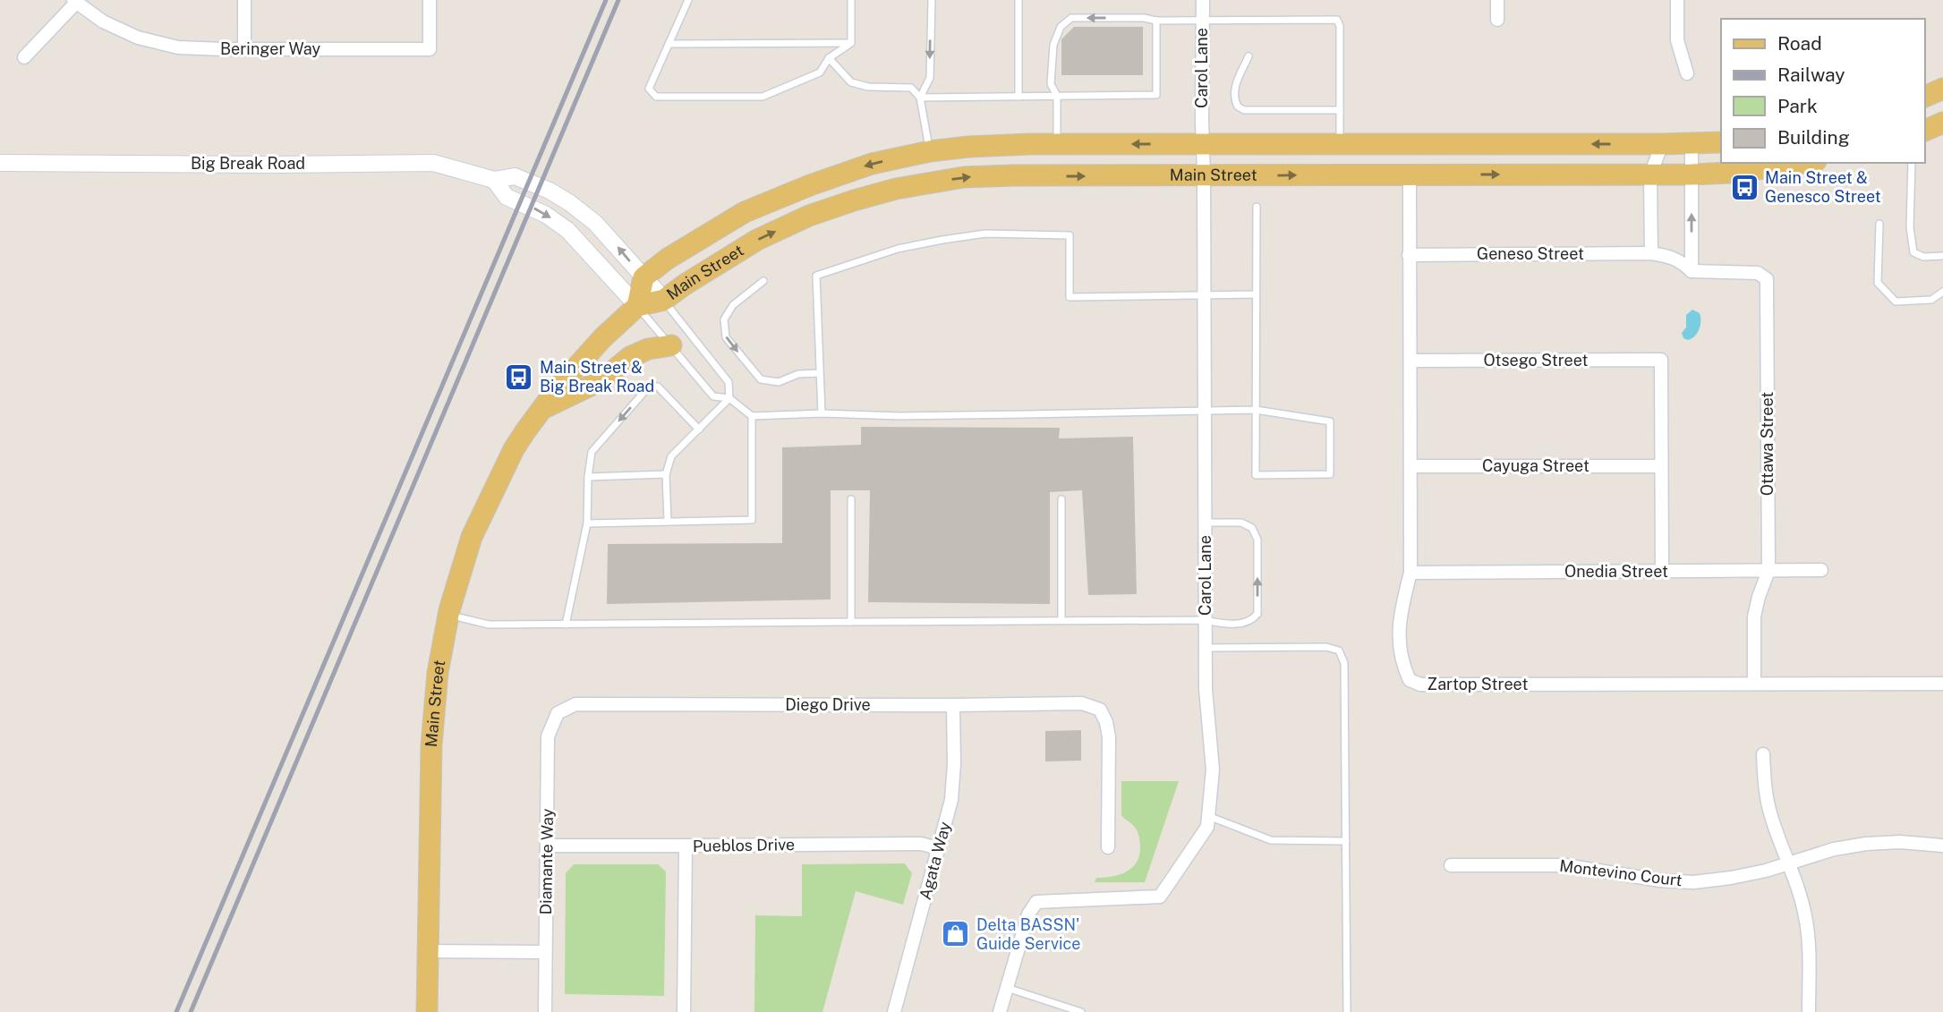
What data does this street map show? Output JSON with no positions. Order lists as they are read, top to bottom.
{
  "streets": {
    "main road": ["Main Street"],
    "street": [
      "Beringer Way",
      "Carol Lane",
      "Big Break Road",
      "Geneso Street",
      "Otsego Street",
      "Ottawa Street",
      "Cayuga Street",
      "Onedia Street",
      "Zartop Street",
      "Diego Drive",
      "Pueblos Drive",
      "Agata Way",
      "Diamante Way",
      "Montevino Court"
    ]
  },
  "crossings": [
    ["Carol Lane", "Main Street"],
    ["Big Break Road", "Main Street"],
    ["Main Street", "Zartop Street"],
    ["Geneso Street", "Ottawa Street"],
    ["Geneso Street", "Zartop Street"],
    ["Otsego Street", "Cayuga Street"],
    ["Otsego Street", "Zartop Street"],
    ["Ottawa Street", "Onedia Street"],
    ["Ottawa Street", "Zartop Street"],
    ["Cayuga Street", "Zartop Street"],
    ["Onedia Street", "Zartop Street"],
    ["Diego Drive", "Agata Way"],
    ["Diego Drive", "Diamante Way"],
    ["Pueblos Drive", "Agata Way"],
    ["Pueblos Drive", "Diamante Way"]
  ],
  "places": {
    "bus stop": ["Main Street & Genesco Street", "Main Street & Big Break Road"],
    "shop": ["Delta BASSN' Guide Service"]
  },
  "legend": [
    "Road",
    "Railway",
    "Park",
    "Building"
  ]
}
